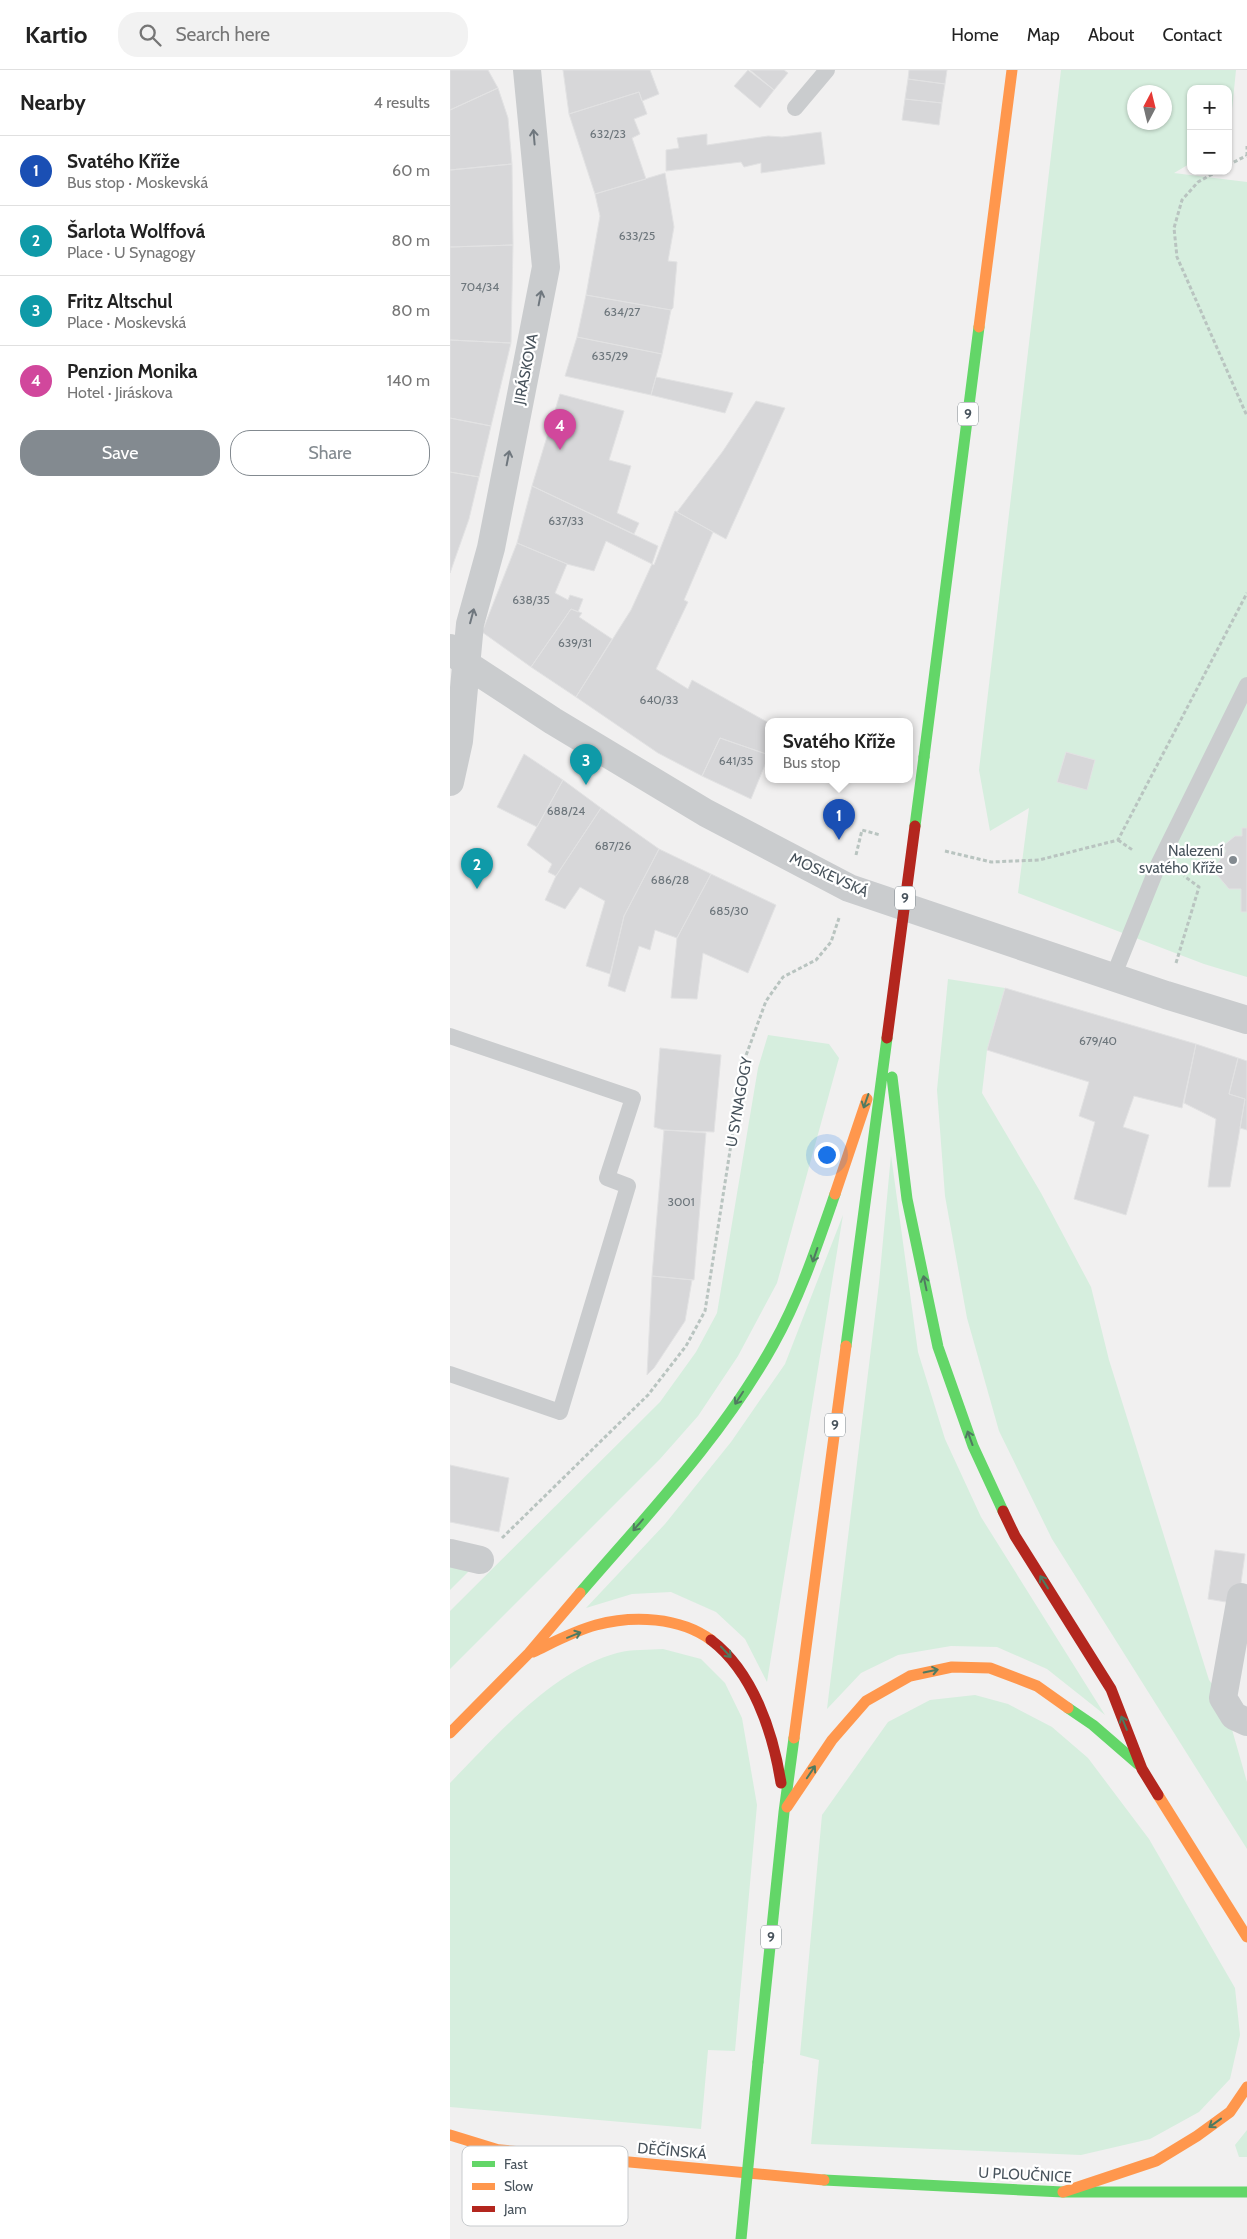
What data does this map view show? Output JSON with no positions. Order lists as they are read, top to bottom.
{
  "streets": {
    "main road": ["9", "DĚČÍNSKÁ", "U PLOUČNICE"],
    "street": ["JIRÁSKOVA", "MOSKEVSKÁ"],
    "path": ["U SYNAGOGY"]
  },
  "crossings": [
    ["JIRÁSKOVA", "MOSKEVSKÁ"],
    ["MOSKEVSKÁ", "U SYNAGOGY"],
    ["DĚČÍNSKÁ", "U PLOUČNICE"]
  ],
  "one_way": ["JIRÁSKOVA"],
  "places": ["Nalezení svatého Kříže"],
  "house_numbers": [
    "632/23",
    "633/25",
    "704/34",
    "634/27",
    "635/29",
    "637/33",
    "638/35",
    "639/31",
    "640/33",
    "641/35",
    "688/24",
    "687/26",
    "686/28",
    "685/30",
    "679/40",
    "3001"
  ],
  "legend": ["Fast", "Slow", "Jam"],
  "north": "top",
  "page": {
    "header": "Kartio",
    "search": "Search here",
    "nav": [
      "Home",
      "Map",
      "About",
      "Contact"
    ],
    "heading": ["Nearby", "4 results"],
    "map_buttons": ["+", "−"],
    "list": [
      {
        "mark": "1",
        "name": "Svatého Kříže",
        "note": "Bus stop · Moskevská",
        "value": "60 m"
      },
      {
        "mark": "2",
        "name": "Šarlota Wolffová",
        "note": "Place · U Synagogy",
        "value": "80 m"
      },
      {
        "mark": "3",
        "name": "Fritz Altschul",
        "note": "Place · Moskevská",
        "value": "80 m"
      },
      {
        "mark": "4",
        "name": "Penzion Monika",
        "note": "Hotel · Jiráskova",
        "value": "140 m"
      }
    ],
    "pins": [
      "4",
      "3",
      "1",
      "2"
    ],
    "buttons": ["Save", "Share"],
    "popup": ["Svatého Kříže", "Bus stop"]
  }
}
